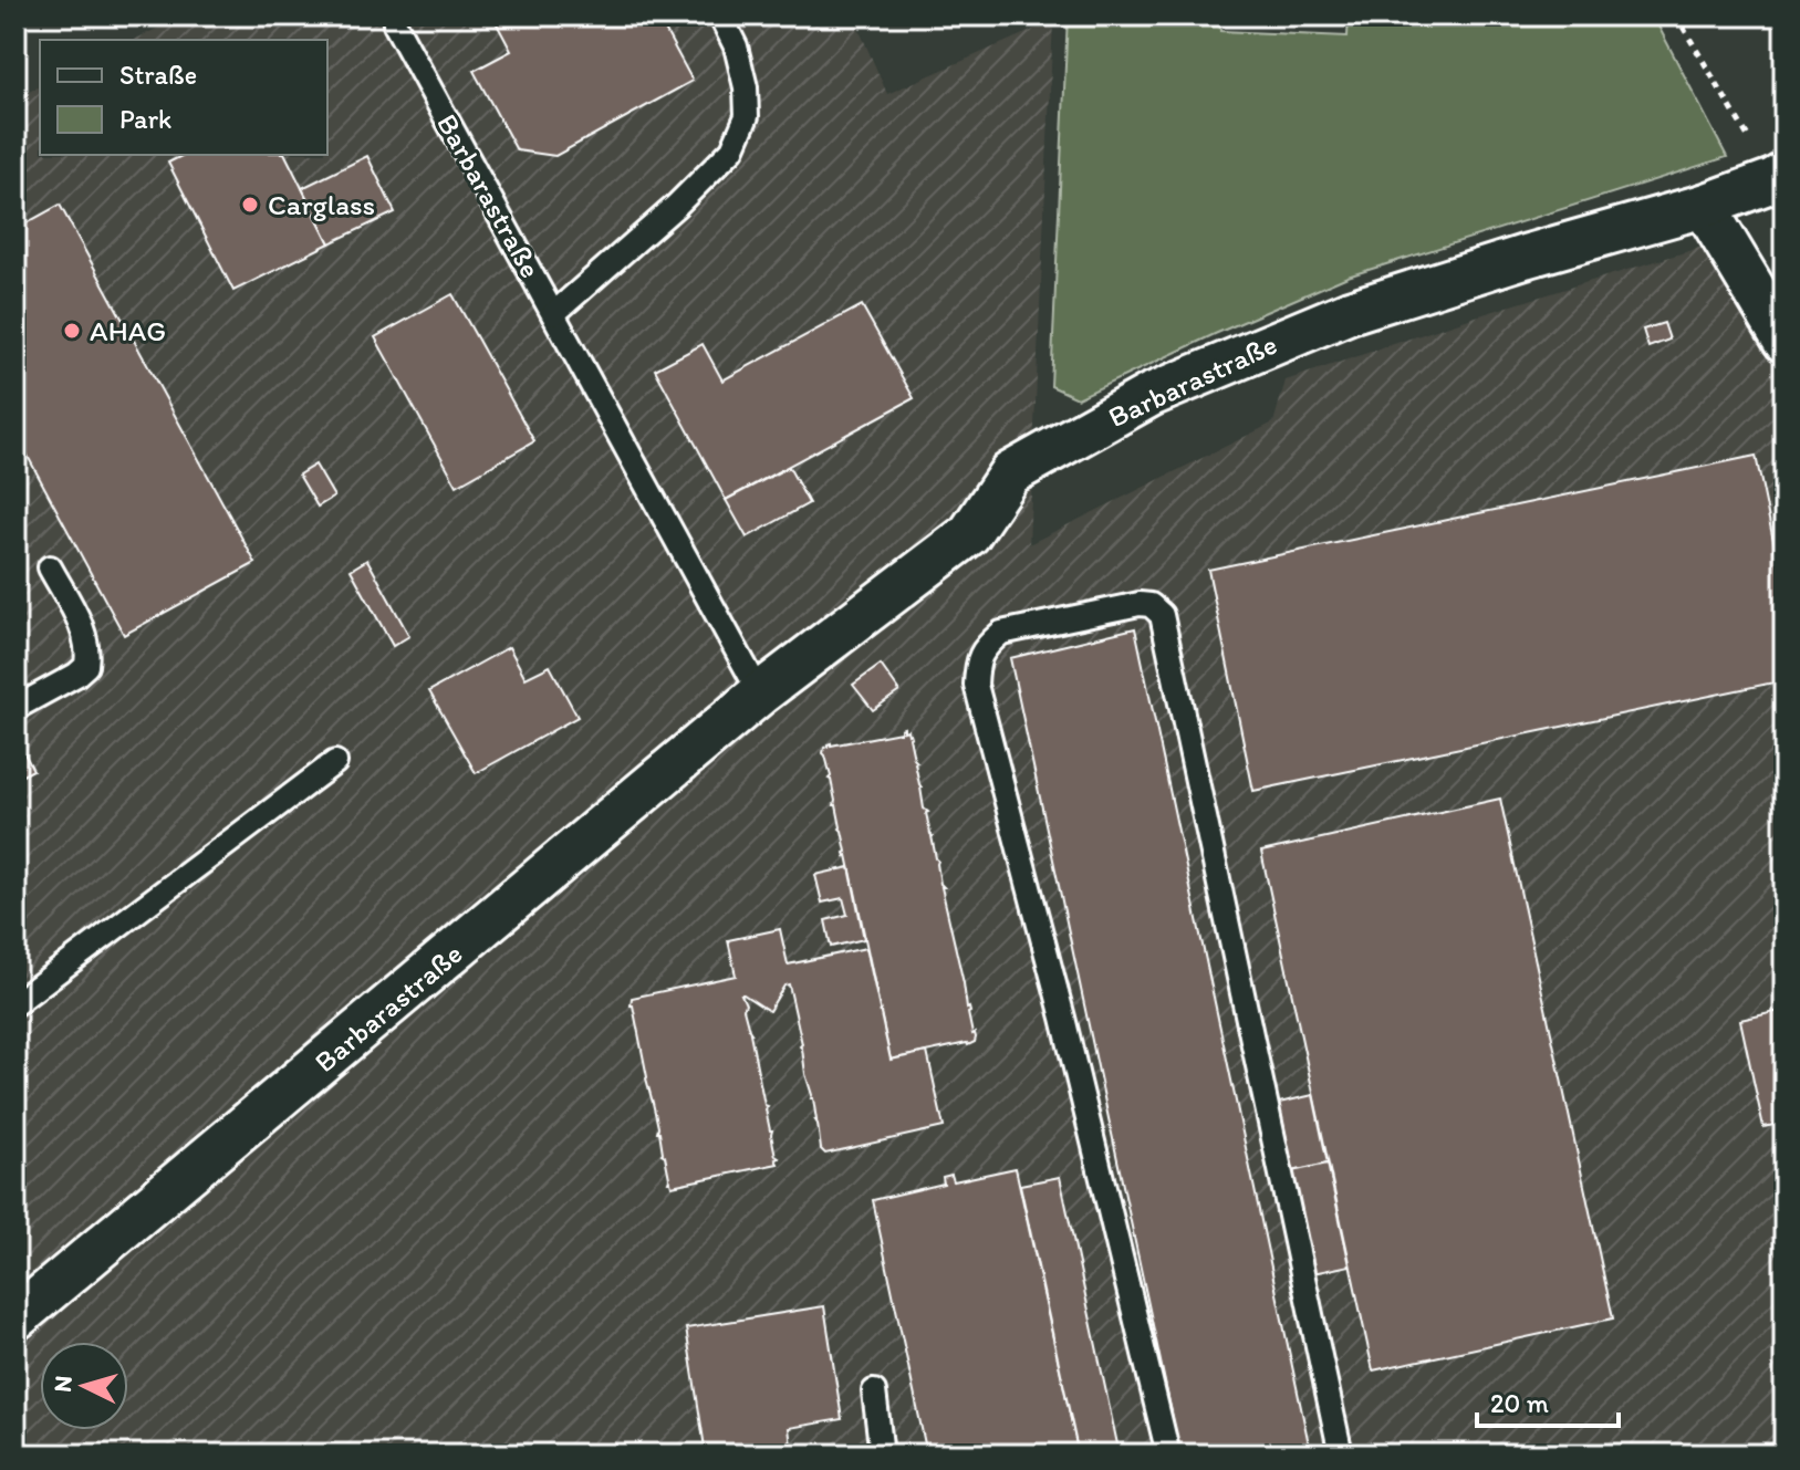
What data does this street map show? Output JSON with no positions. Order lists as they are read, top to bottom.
{
  "streets": {
    "street": ["Barbarastraße"]
  },
  "places": ["Carglass", "AHAG"],
  "legend": ["Straße", "Park"],
  "scale_bar": "20 m",
  "north": "left"
}
